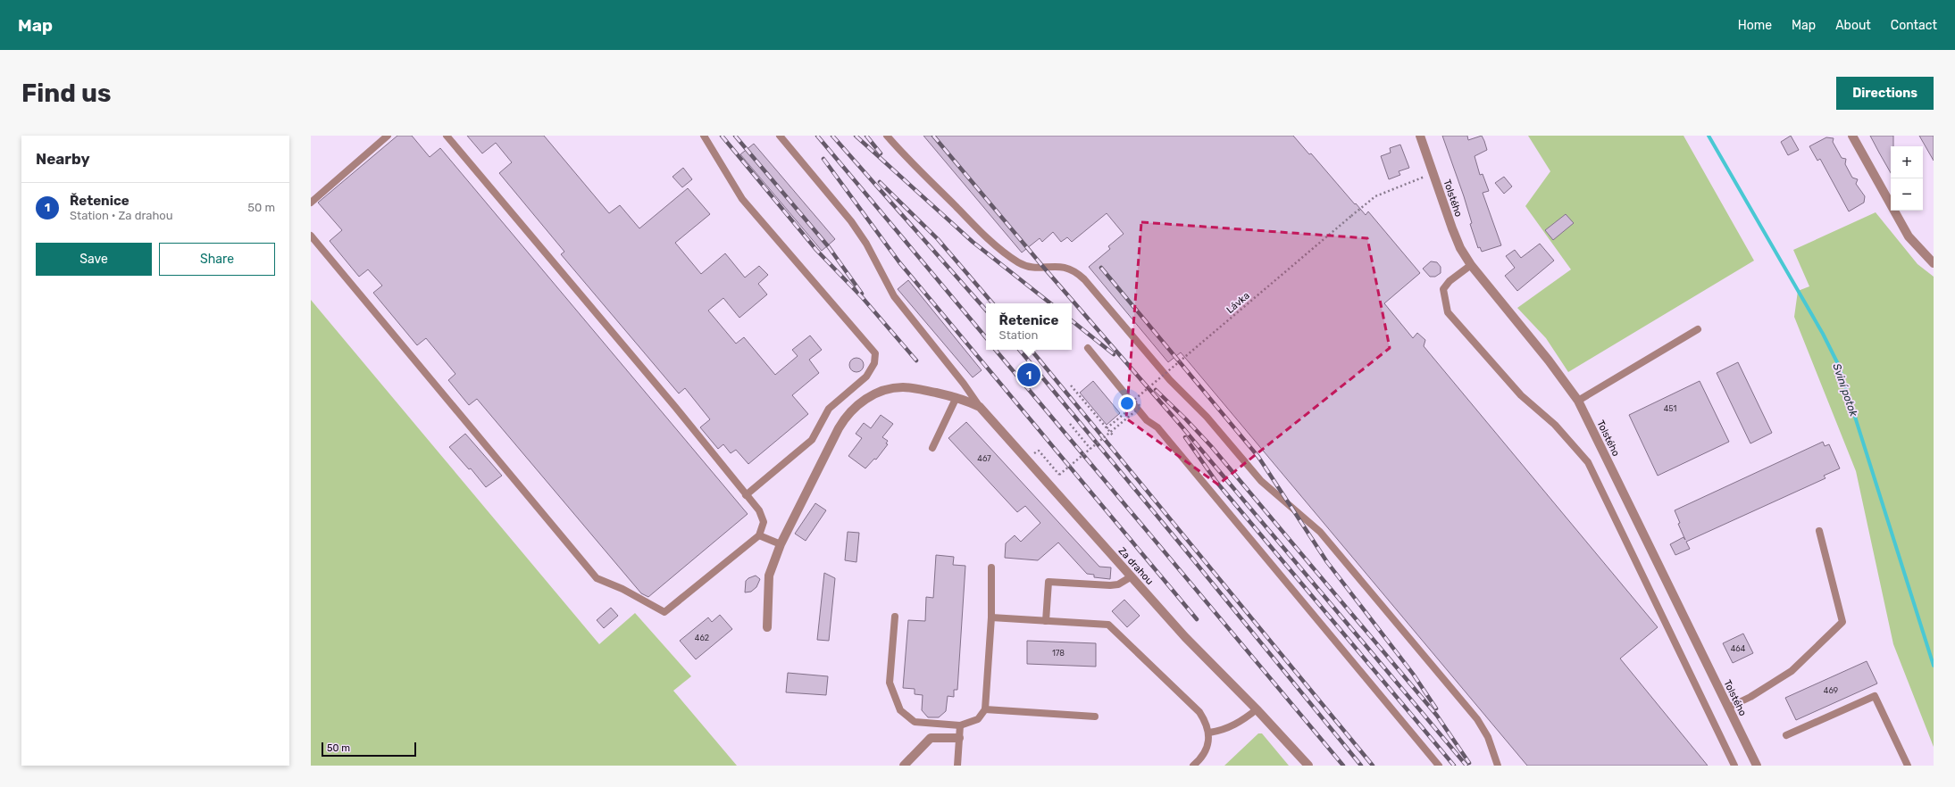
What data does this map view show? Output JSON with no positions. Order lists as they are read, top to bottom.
{
  "streets": {
    "street": ["Tolstého", "Za drahou"],
    "path": ["Lávka"]
  },
  "crossings": [
    ["Tolstého", "Lávka"]
  ],
  "water": ["Sviní potok"],
  "house_numbers": [
    "451",
    "467",
    "462",
    "464",
    "178",
    "469"
  ],
  "scale_bar": "50 m",
  "page": {
    "header": "Map",
    "nav": [
      "Home",
      "Map",
      "About",
      "Contact"
    ],
    "buttons": [
      "Directions",
      ["Save", "Share"]
    ],
    "title": "Find us",
    "heading": "Nearby",
    "map_buttons": ["+", "−"],
    "list": [
      {
        "mark": "1",
        "name": "Řetenice",
        "note": "Station · Za drahou",
        "value": "50 m"
      }
    ],
    "popup": ["Řetenice", "Station"],
    "pins": "1",
    "scale": "50 m"
  }
}
